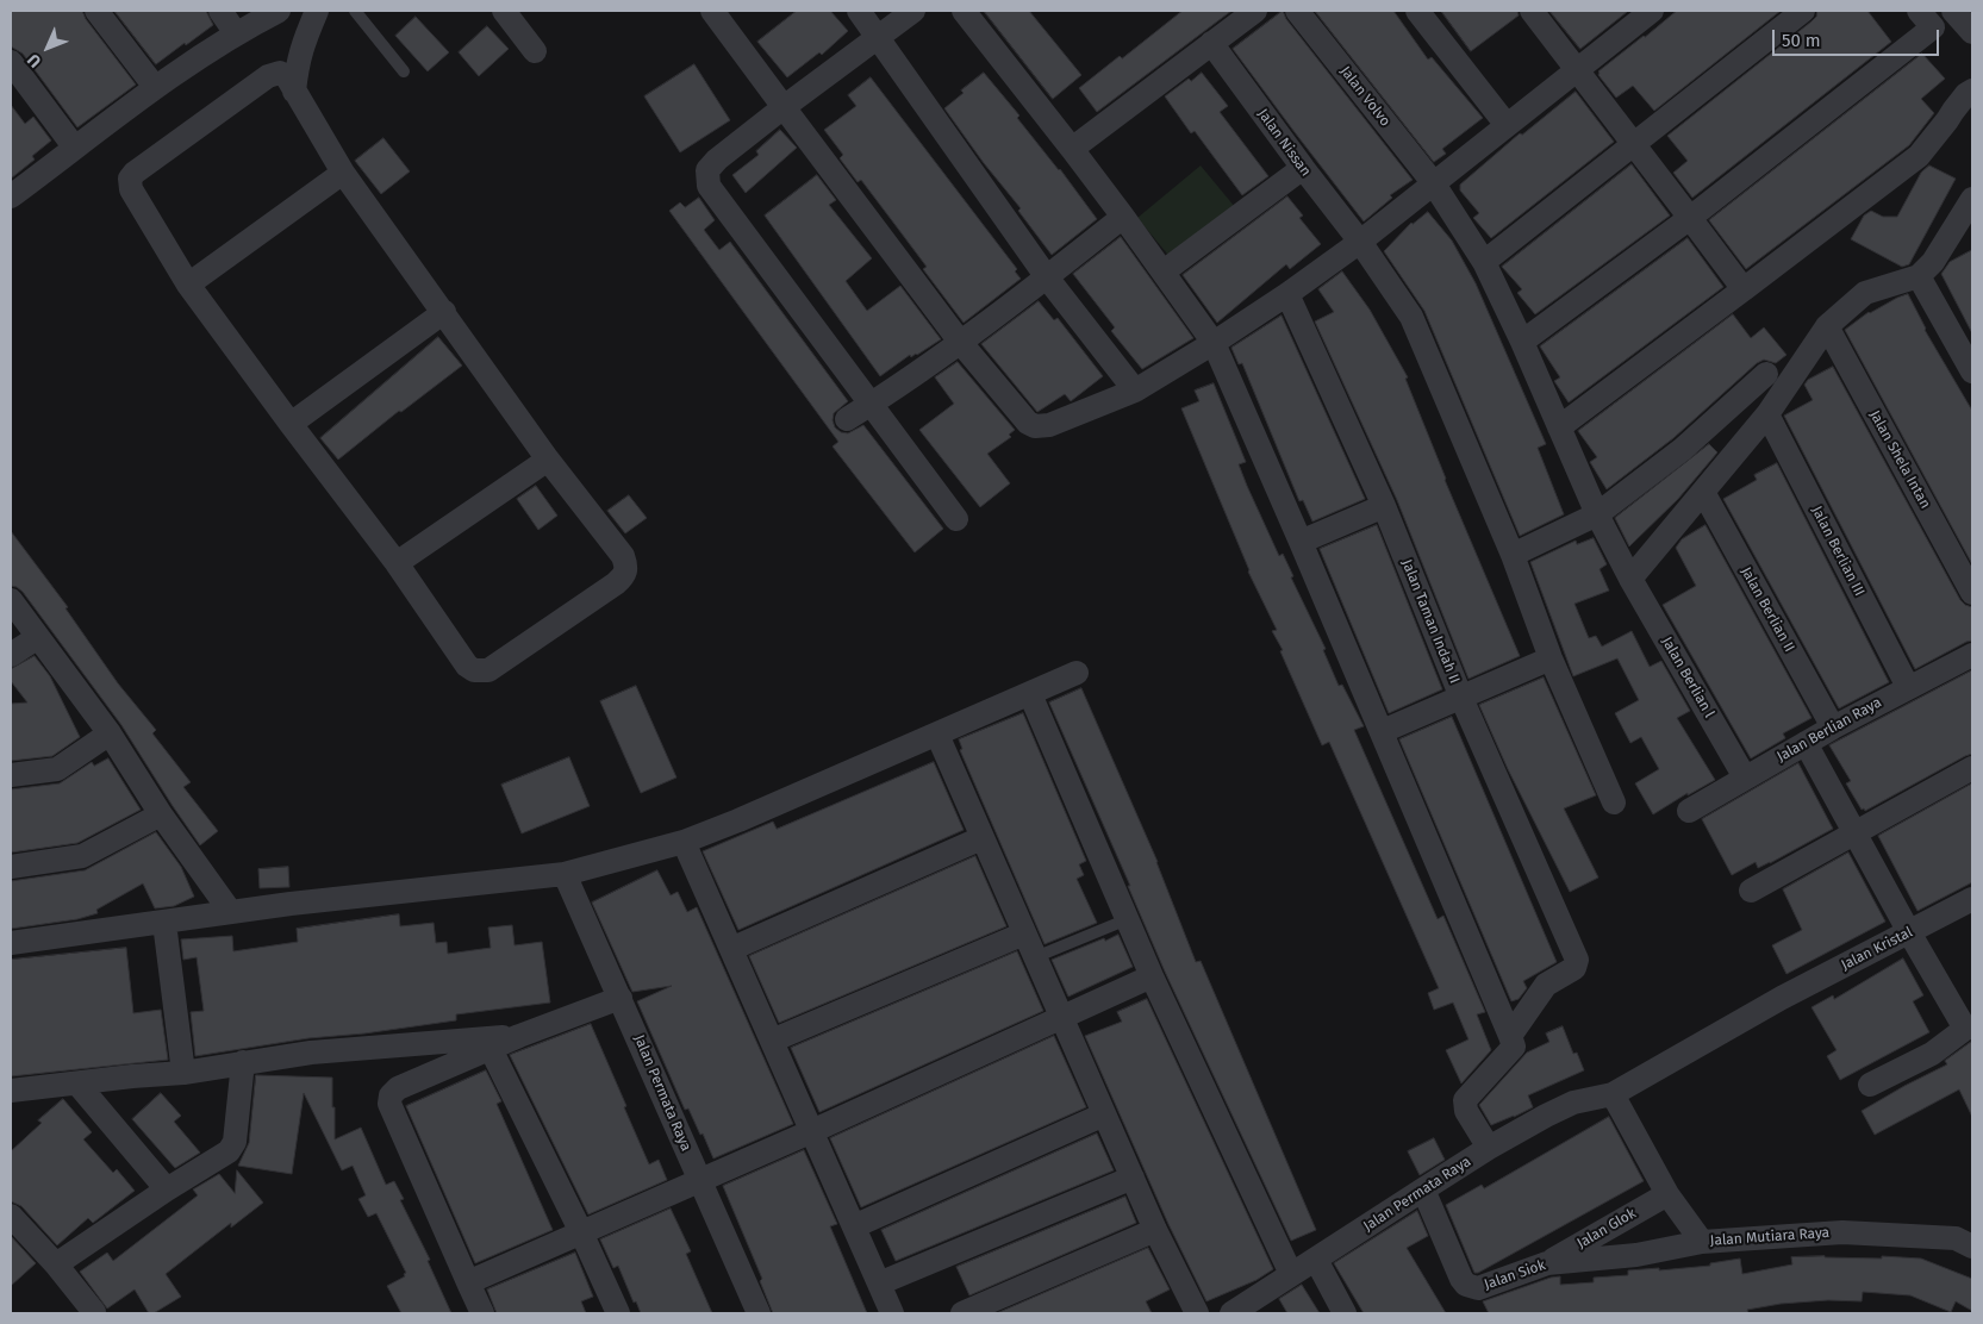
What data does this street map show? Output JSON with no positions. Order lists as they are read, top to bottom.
{
  "streets": {
    "street": [
      "Jalan Volvo",
      "Jalan Nissan",
      "Jalan Shela Intan",
      "Jalan Berlian III",
      "Jalan Berlian II",
      "Jalan Taman Indah II",
      "Jalan Berlian l",
      "Jalan Berlian Raya",
      "Jalan Kristal",
      "Jalan Permata Raya",
      "Jalan Glok",
      "Jalan Mutiara Raya",
      "Jalan Siok"
    ]
  },
  "crossings": [
    ["Jalan Volvo", "Jalan Berlian l"],
    ["Jalan Berlian III", "Jalan Berlian Raya"],
    ["Jalan Berlian II", "Jalan Berlian Raya"],
    ["Jalan Berlian l", "Jalan Berlian Raya"],
    ["Jalan Kristal", "Jalan Permata Raya"],
    ["Jalan Kristal", "Jalan Mutiara Raya"],
    ["Jalan Permata Raya", "Jalan Mutiara Raya"],
    ["Jalan Permata Raya", "Jalan Siok"],
    ["Jalan Glok", "Jalan Mutiara Raya"],
    ["Jalan Glok", "Jalan Siok"],
    ["Jalan Mutiara Raya", "Jalan Siok"]
  ],
  "scale_bar": "50 m",
  "north": "bottom left"
}
